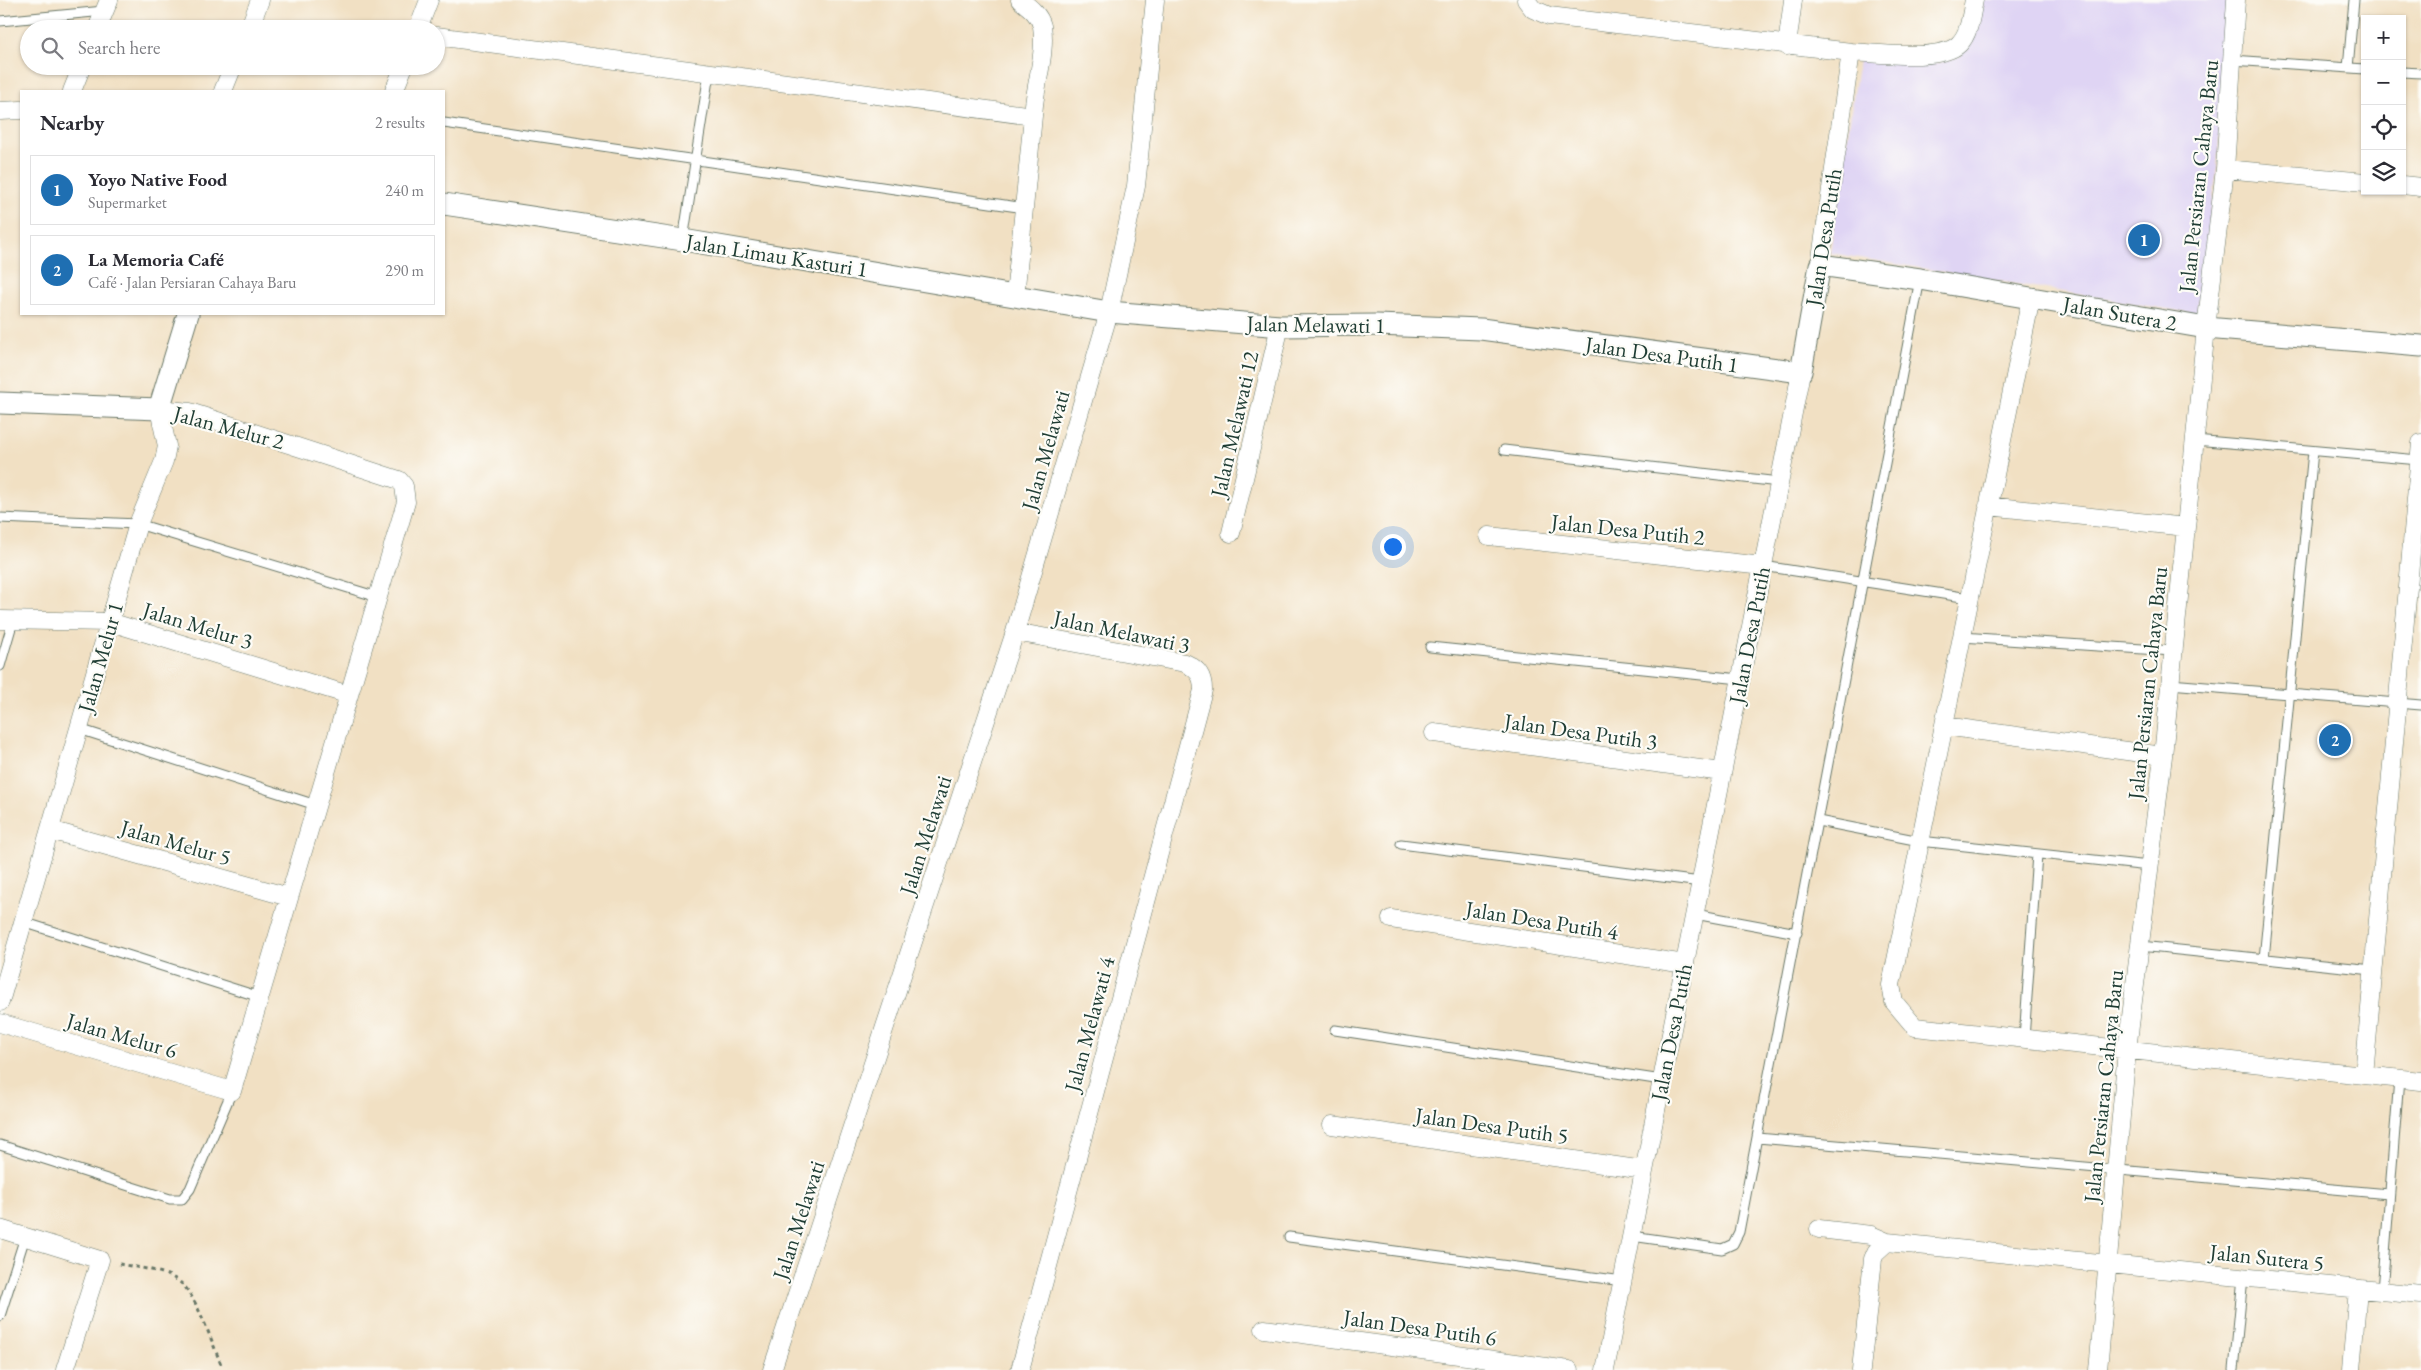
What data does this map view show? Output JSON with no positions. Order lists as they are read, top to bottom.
{
  "streets": {
    "street": [
      "Jalan Persiaran Cahaya Baru",
      "Jalan Desa Putih",
      "Jalan Limau Kasturi 1",
      "Jalan Sutera 2",
      "Jalan Melawati 1",
      "Jalan Desa Putih 1",
      "Jalan Melawati 12",
      "Jalan Melur 2",
      "Jalan Melawati",
      "Jalan Desa Putih 2",
      "Jalan Melur 3",
      "Jalan Melawati 3",
      "Jalan Melur 1",
      "Jalan Desa Putih 3",
      "Jalan Melur 5",
      "Jalan Desa Putih 4",
      "Jalan Melawati 4",
      "Jalan Melur 6",
      "Jalan Desa Putih 5",
      "Jalan Sutera 5",
      "Jalan Desa Putih 6"
    ]
  },
  "crossings": [
    ["Jalan Persiaran Cahaya Baru", "Jalan Sutera 2"],
    ["Jalan Persiaran Cahaya Baru", "Jalan Sutera 5"],
    ["Jalan Desa Putih", "Jalan Sutera 2"],
    ["Jalan Desa Putih", "Jalan Desa Putih 1"],
    ["Jalan Desa Putih", "Jalan Desa Putih 2"],
    ["Jalan Desa Putih", "Jalan Desa Putih 3"],
    ["Jalan Desa Putih", "Jalan Desa Putih 4"],
    ["Jalan Desa Putih", "Jalan Desa Putih 5"],
    ["Jalan Limau Kasturi 1", "Jalan Melawati 1"],
    ["Jalan Limau Kasturi 1", "Jalan Melawati"],
    ["Jalan Melawati 1", "Jalan Desa Putih 1"],
    ["Jalan Melawati 1", "Jalan Melawati 12"],
    ["Jalan Melawati 1", "Jalan Melawati"],
    ["Jalan Melur 2", "Jalan Melur 1"],
    ["Jalan Melawati", "Jalan Melawati 3"],
    ["Jalan Melur 3", "Jalan Melur 1"],
    ["Jalan Melawati 3", "Jalan Melawati 4"],
    ["Jalan Melur 1", "Jalan Melur 5"]
  ],
  "page": {
    "map_buttons": ["+", "−"],
    "search": "Search here",
    "heading": ["Nearby", "2 results"],
    "list": [
      {
        "mark": "1",
        "name": "Yoyo Native Food",
        "note": "Supermarket",
        "value": "240 m"
      },
      {
        "mark": "2",
        "name": "La Memoria Café",
        "note": "Café · Jalan Persiaran Cahaya Baru",
        "value": "290 m"
      }
    ],
    "pins": ["1", "2"]
  }
}
